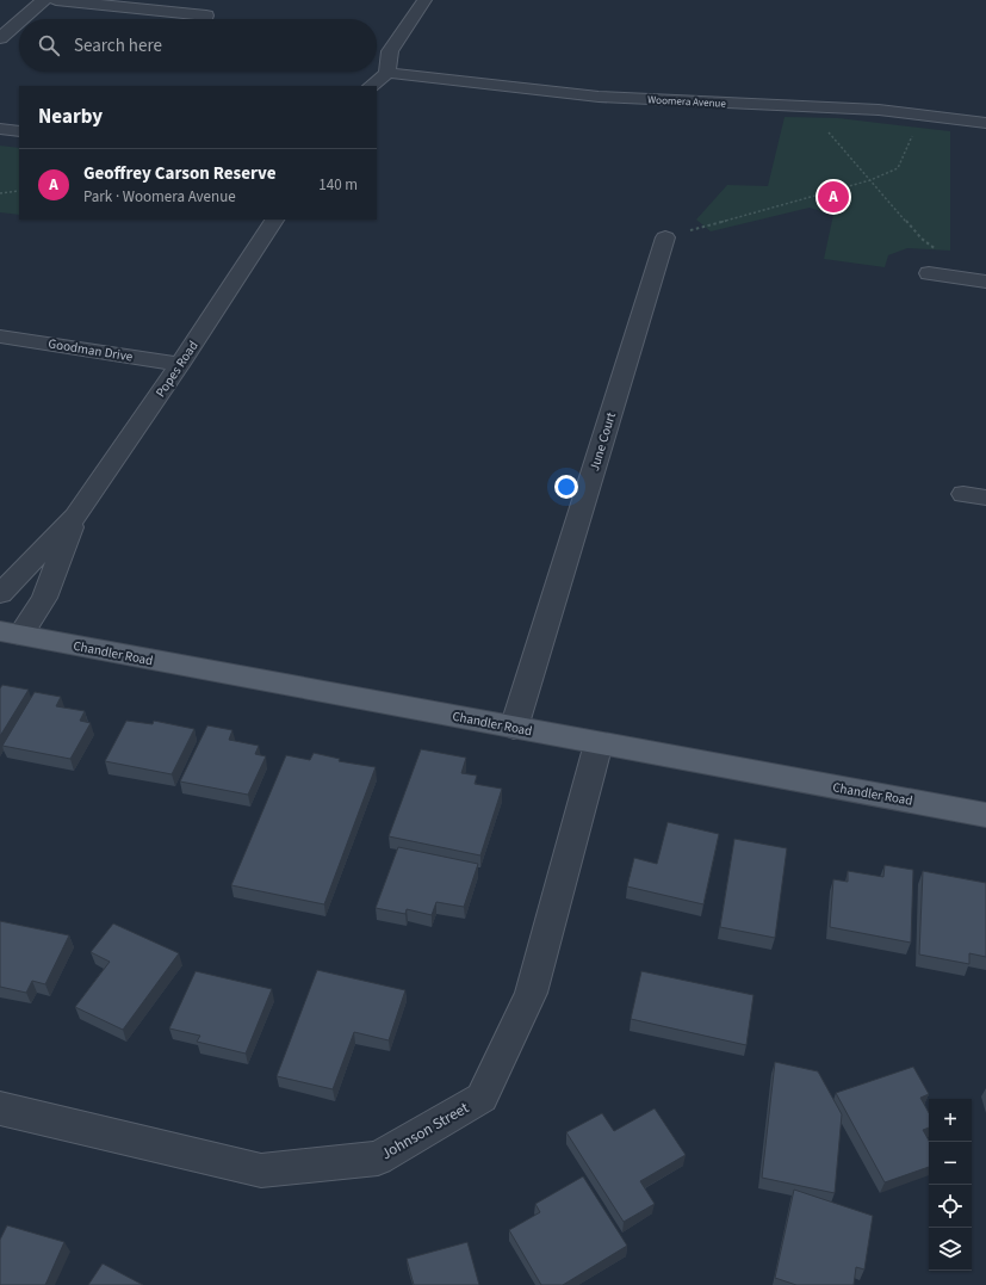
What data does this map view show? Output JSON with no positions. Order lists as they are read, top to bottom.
{
  "streets": {
    "main road": ["Chandler Road"],
    "street": [
      "Woomera Avenue",
      "Goodman Drive",
      "Popes Road",
      "June Court",
      "Johnson Street"
    ]
  },
  "crossings": [
    ["Goodman Drive", "Popes Road"],
    ["Popes Road", "Chandler Road"],
    ["June Court", "Chandler Road"],
    ["Chandler Road", "Johnson Street"]
  ],
  "page": {
    "search": "Search here",
    "heading": "Nearby",
    "list": [
      {
        "mark": "A",
        "name": "Geoffrey Carson Reserve",
        "note": "Park · Woomera Avenue",
        "value": "140 m"
      }
    ],
    "pins": "A",
    "map_buttons": ["+", "−"]
  }
}
